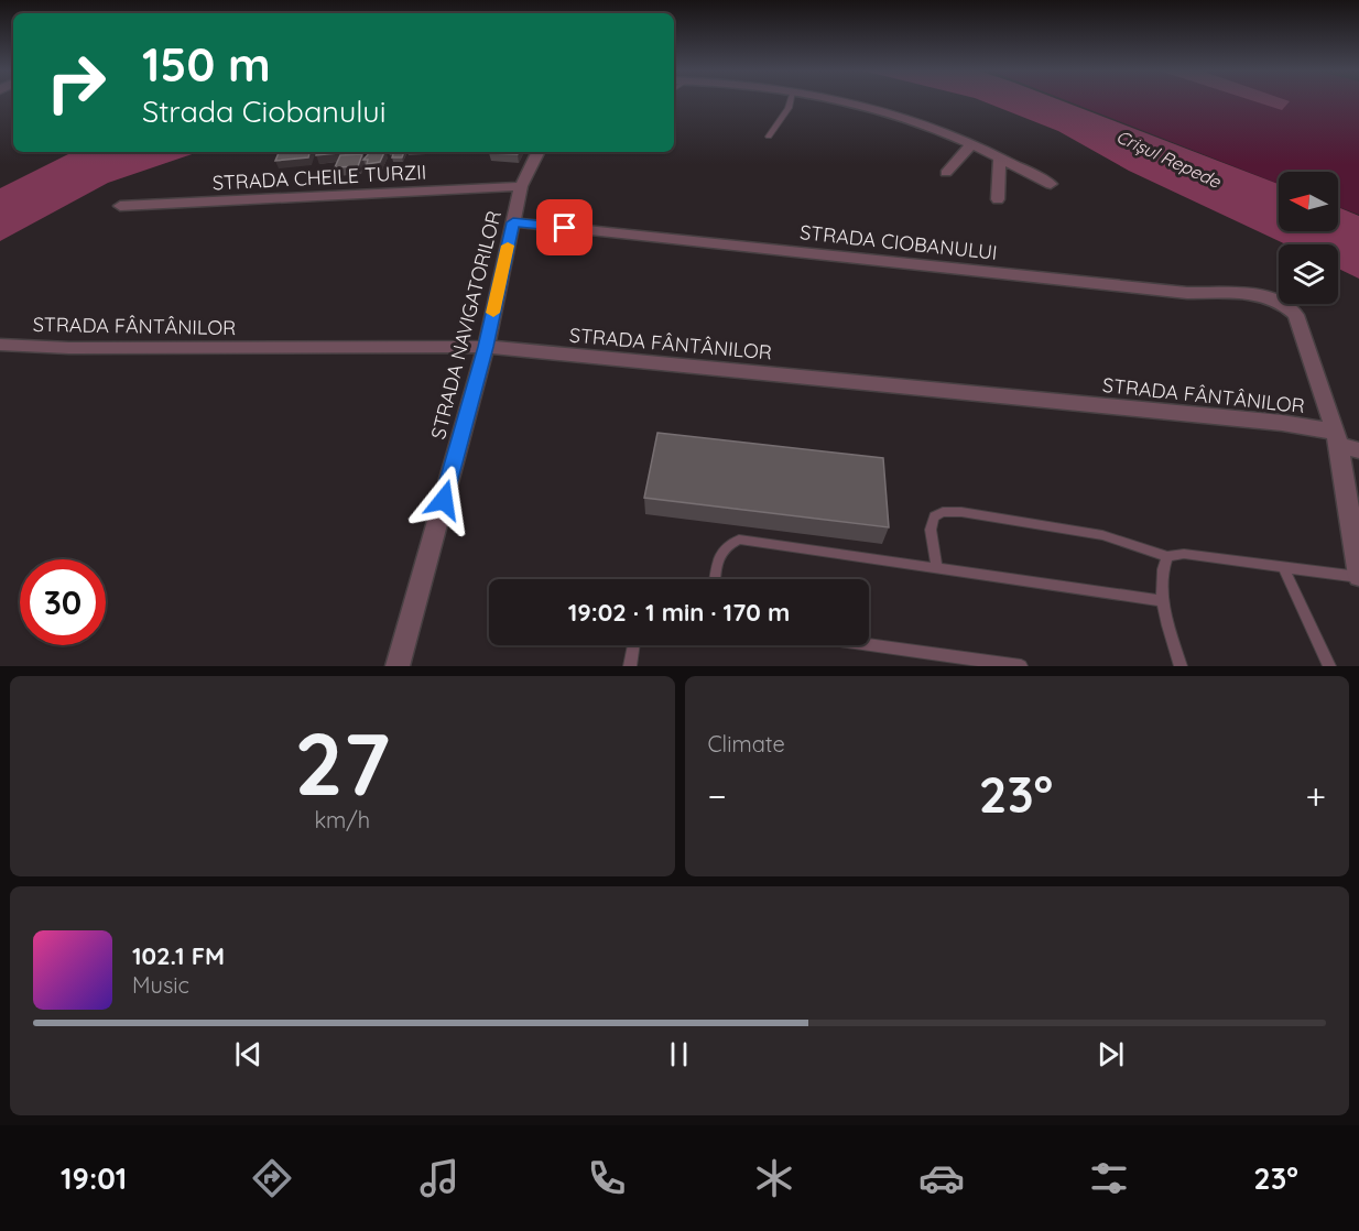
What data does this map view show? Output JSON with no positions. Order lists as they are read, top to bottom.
{
  "streets": {
    "street": [
      "STRADA CHEILE TURZII",
      "STRADA CIOBANULUI",
      "STRADA NAVIGATORILOR",
      "STRADA FÂNTÂNILOR"
    ]
  },
  "crossings": [
    ["STRADA CHEILE TURZII", "STRADA NAVIGATORILOR"],
    ["STRADA CIOBANULUI", "STRADA NAVIGATORILOR"],
    ["STRADA CIOBANULUI", "STRADA FÂNTÂNILOR"],
    ["STRADA NAVIGATORILOR", "STRADA FÂNTÂNILOR"]
  ],
  "water": ["Crișul Repede"],
  "north": "left",
  "page": {
    "turn": ["150 m", "Strada Ciobanului"],
    "limit": "30",
    "trip": "19:02 · 1 min · 170 m",
    "tile": [
      ["27", "km/h"],
      "Climate"
    ],
    "heat": ["−", "23°", "+"],
    "song": ["102.1 FM", "Music"],
    "tabs": ["19:01", "23°"]
  }
}
